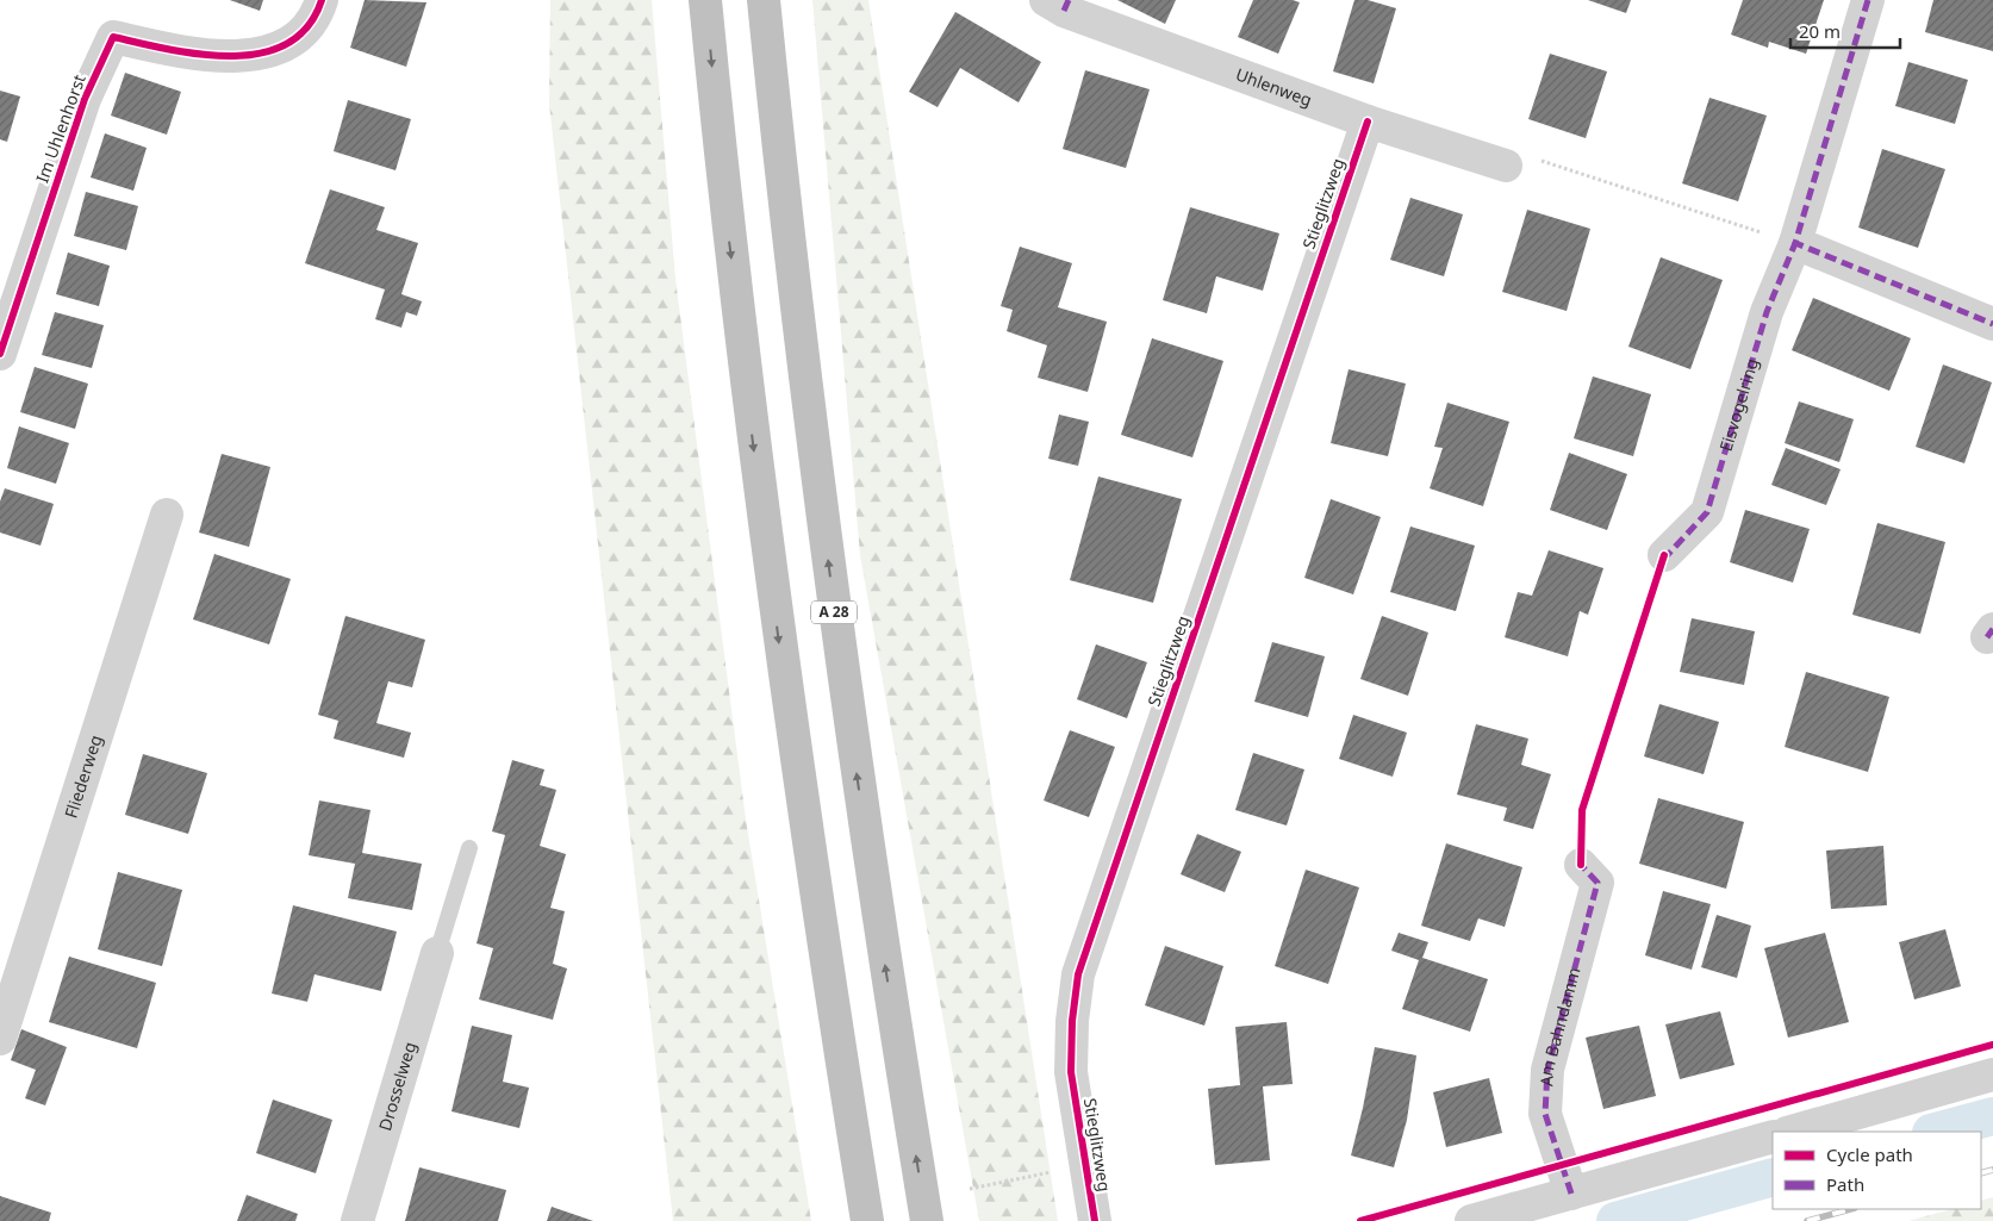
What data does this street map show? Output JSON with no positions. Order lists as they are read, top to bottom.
{
  "streets": {
    "highway": ["A 28"],
    "street": [
      "Uhlenweg",
      "Im Uhlenhorst",
      "Stieglitzweg",
      "Eisvogelring",
      "Fliederweg",
      "Am Bahndamm",
      "Drosselweg"
    ]
  },
  "crossings": [
    ["Uhlenweg", "Stieglitzweg"]
  ],
  "legend": ["Cycle path", "Path"],
  "scale_bar": "20 m"
}
